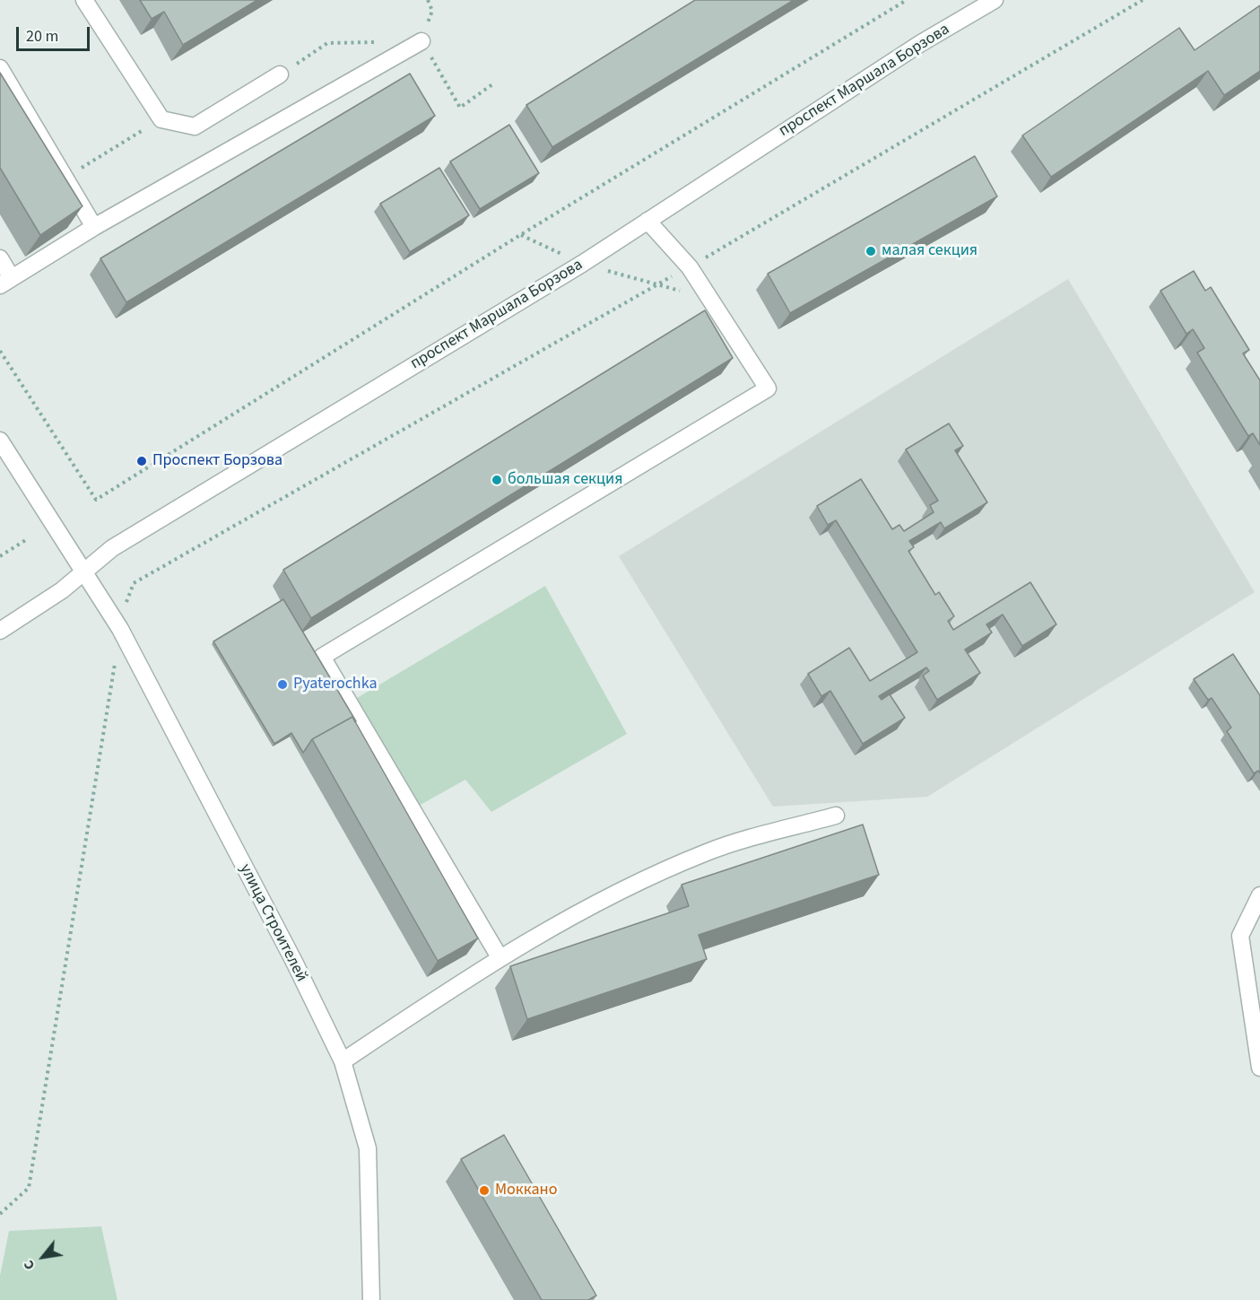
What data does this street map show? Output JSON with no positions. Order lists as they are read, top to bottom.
{
  "streets": {
    "street": ["проспект Маршала Борзова", "улица Строителей"]
  },
  "crossings": [
    ["проспект Маршала Борзова", "улица Строителей"]
  ],
  "places": [
    "малая секция",
    "Проспект Борзова",
    "большая секция",
    "Pyaterochka",
    "Моккано"
  ],
  "scale_bar": "20 m",
  "north": "bottom left"
}
